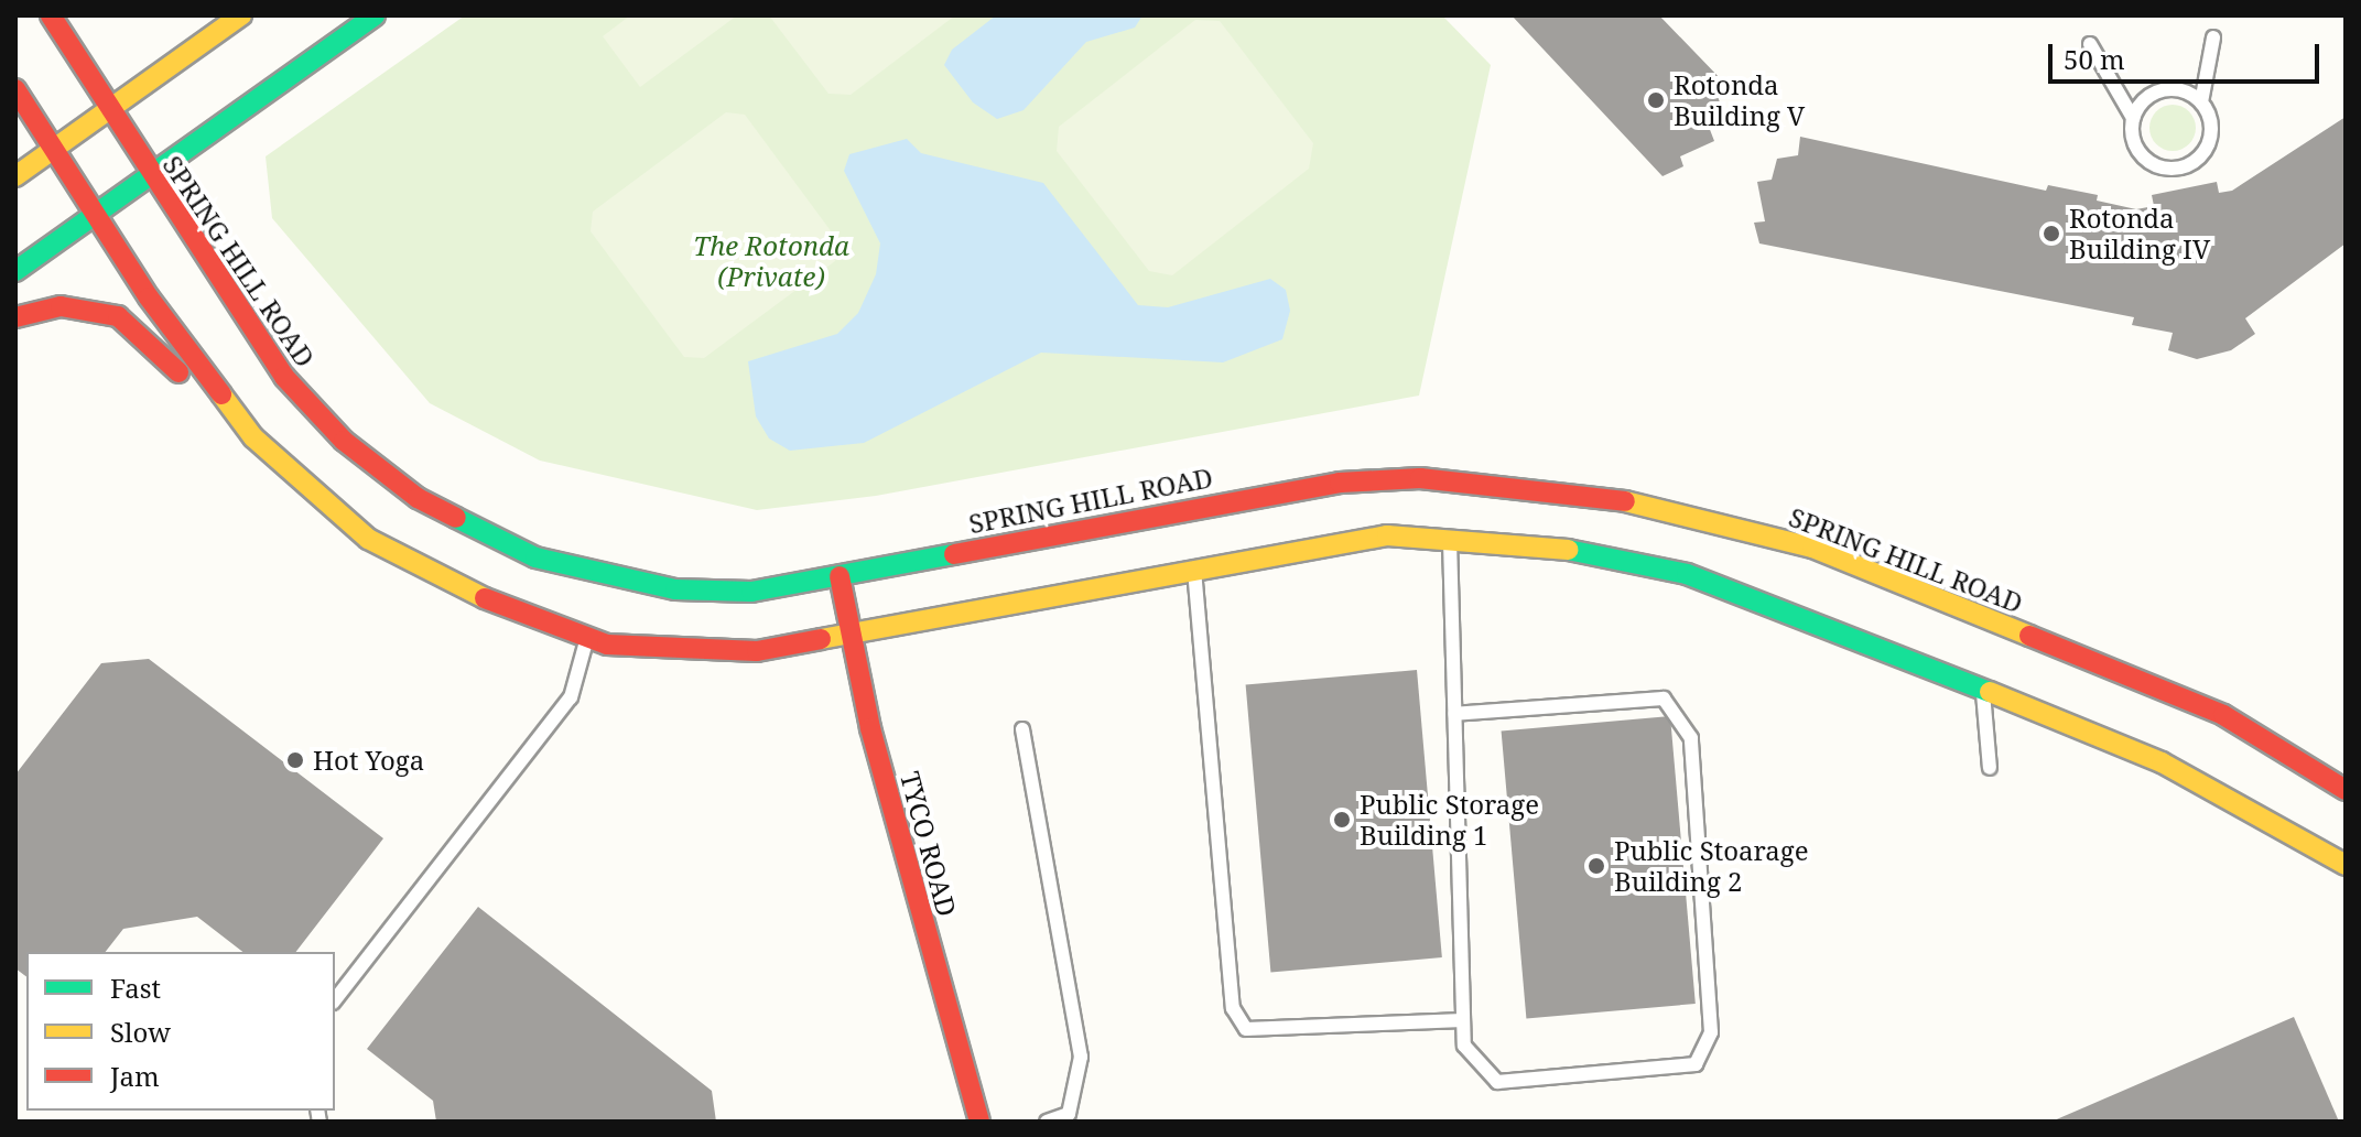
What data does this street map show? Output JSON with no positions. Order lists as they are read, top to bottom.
{
  "streets": {
    "main road": ["SPRING HILL ROAD", "TYCO ROAD"]
  },
  "crossings": [
    ["SPRING HILL ROAD", "TYCO ROAD"]
  ],
  "parks": ["The Rotonda (Private)"],
  "places": [
    "Rotonda Building V",
    "Rotonda Building IV",
    "Hot Yoga",
    "Public Storage Building 1",
    "Public Stoarage Building 2"
  ],
  "legend": ["Fast", "Slow", "Jam"],
  "scale_bar": "50 m"
}
